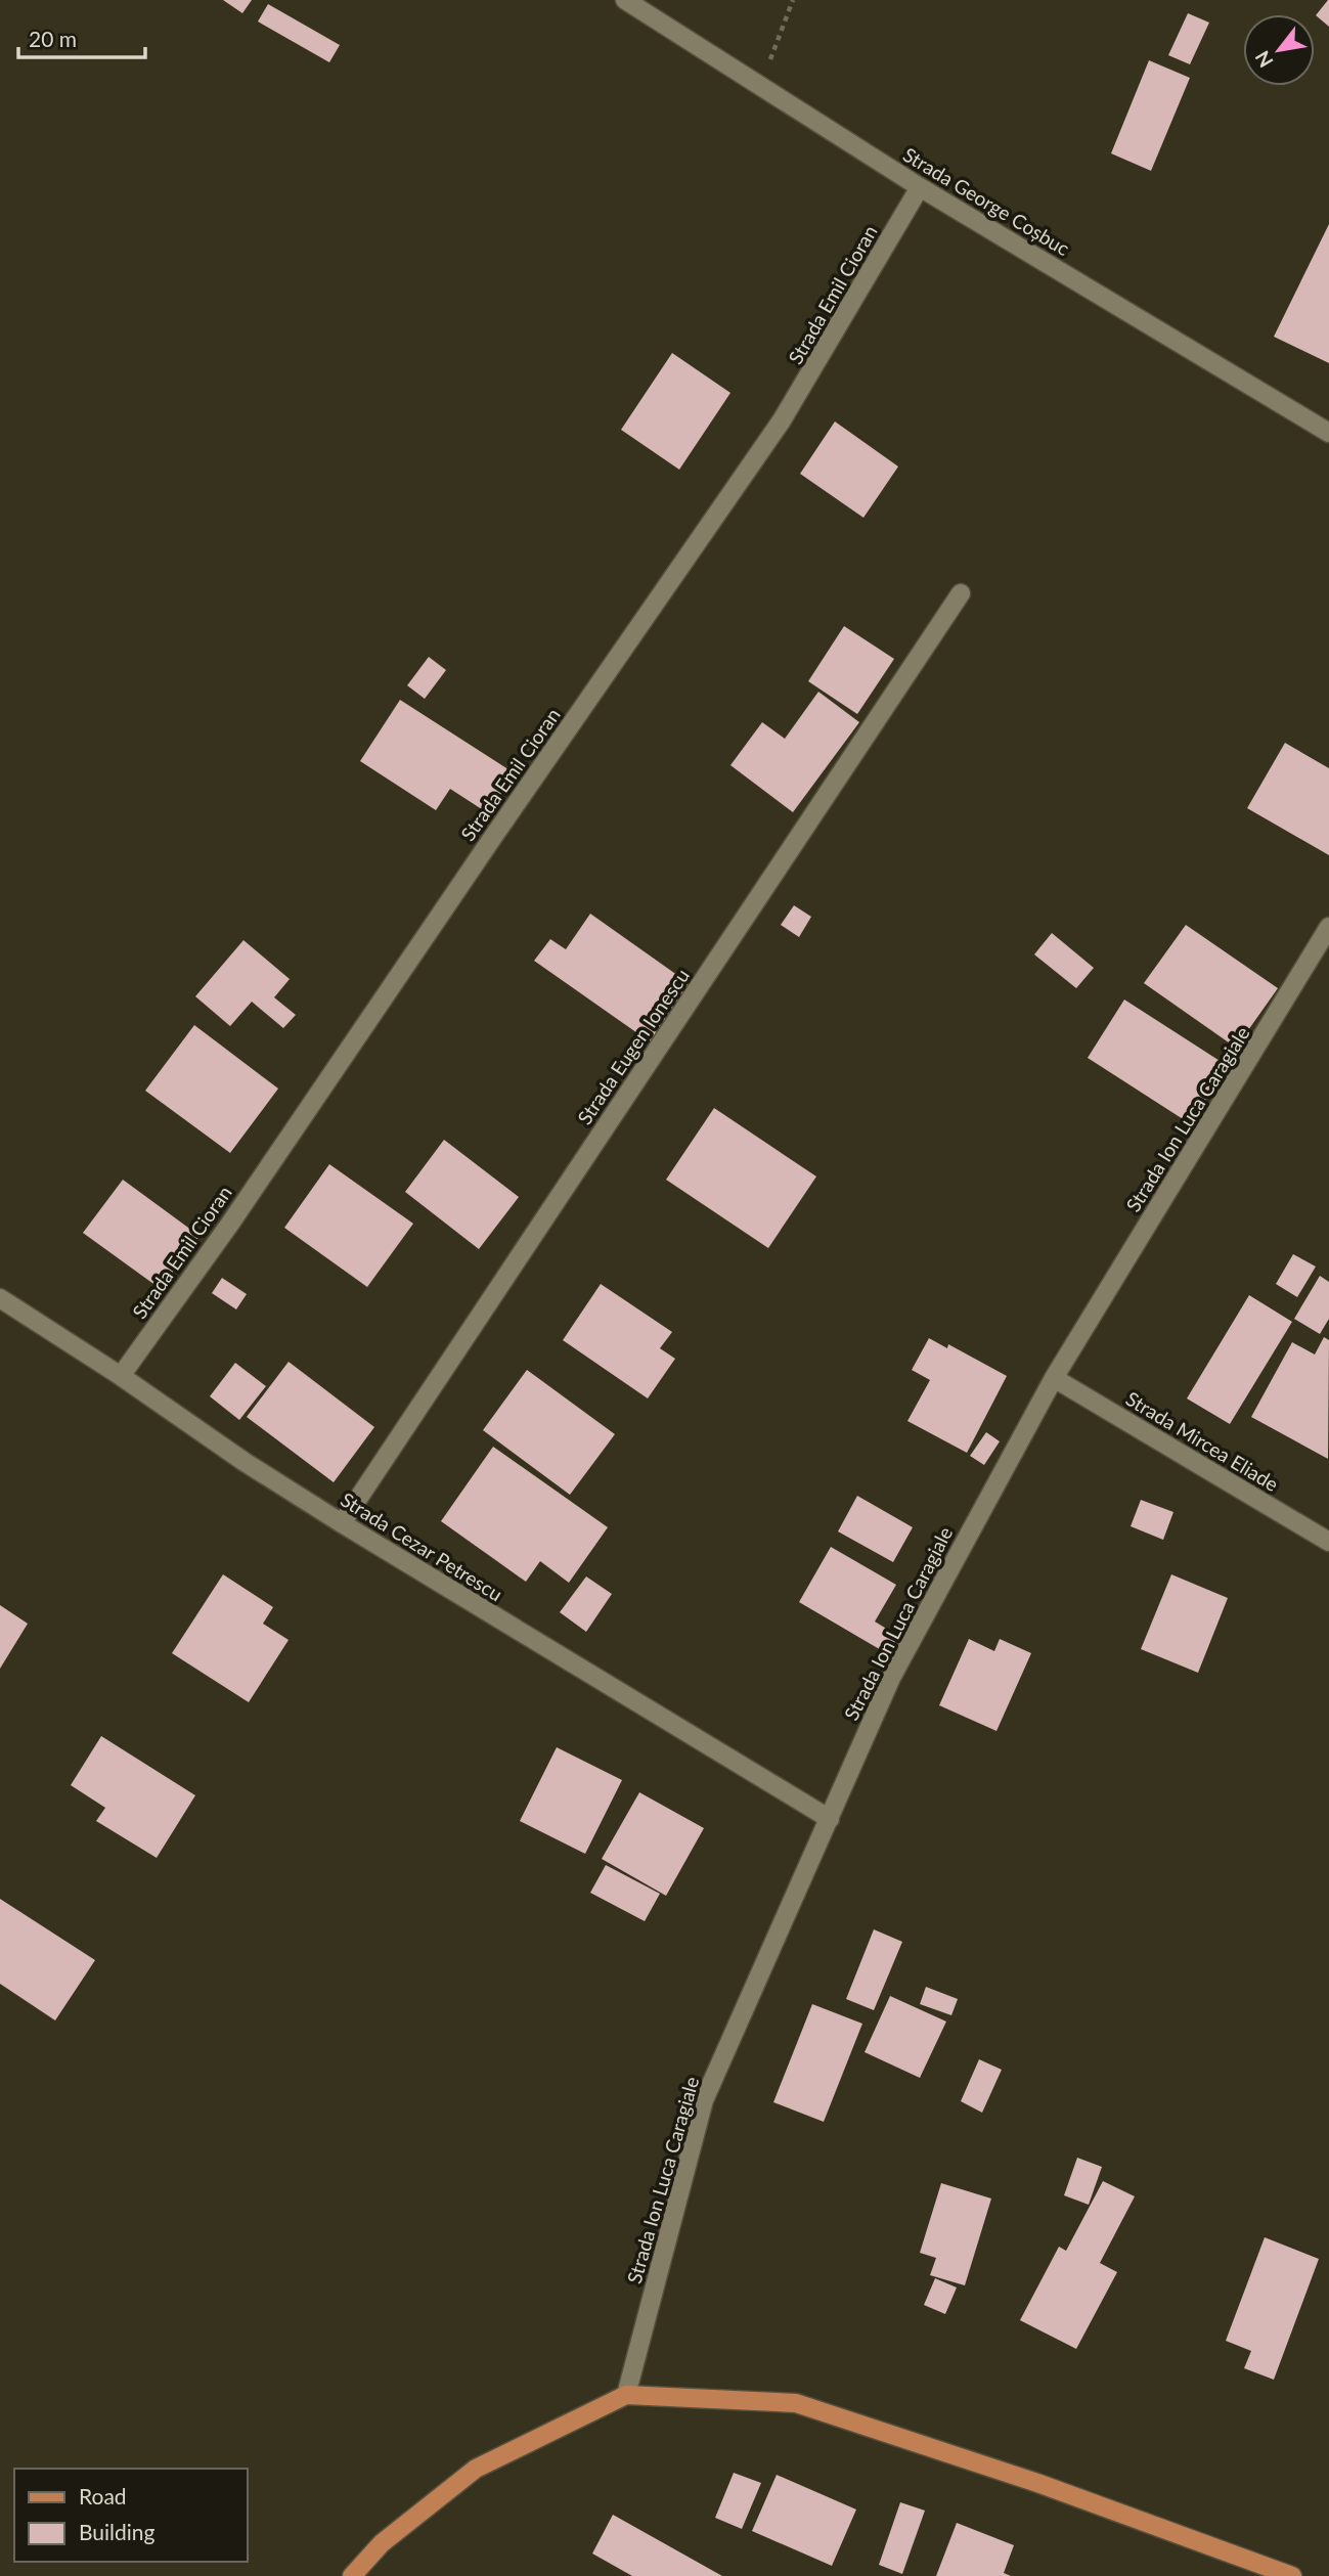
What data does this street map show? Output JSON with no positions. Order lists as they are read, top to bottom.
{
  "streets": {
    "street": [
      "Strada George Coșbuc",
      "Strada Emil Cioran",
      "Strada Eugen Ionescu",
      "Strada Ion Luca Caragiale",
      "Strada Mircea Eliade",
      "Strada Cezar Petrescu"
    ]
  },
  "crossings": [
    ["Strada George Coșbuc", "Strada Emil Cioran"],
    ["Strada Emil Cioran", "Strada Cezar Petrescu"],
    ["Strada Eugen Ionescu", "Strada Cezar Petrescu"],
    ["Strada Ion Luca Caragiale", "Strada Mircea Eliade"],
    ["Strada Ion Luca Caragiale", "Strada Cezar Petrescu"]
  ],
  "legend": ["Road", "Building"],
  "scale_bar": "20 m",
  "north": "bottom left"
}
